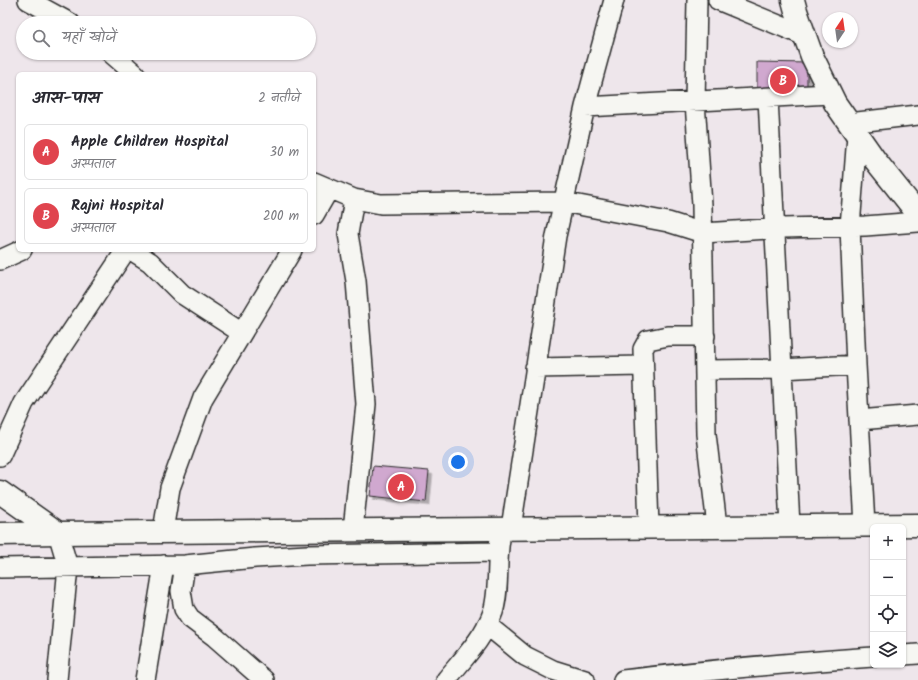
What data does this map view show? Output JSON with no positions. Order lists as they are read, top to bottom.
{
  "north": "top",
  "page": {
    "search": "यहाँ खोजें",
    "pins": ["B", "A"],
    "heading": ["आस-पास", "2 नतीजे"],
    "list": [
      {
        "mark": "A",
        "name": "Apple Children Hospital",
        "note": "अस्पताल",
        "value": "30 m"
      },
      {
        "mark": "B",
        "name": "Rajni Hospital",
        "note": "अस्पताल",
        "value": "200 m"
      }
    ],
    "map_buttons": ["+", "−"]
  }
}
